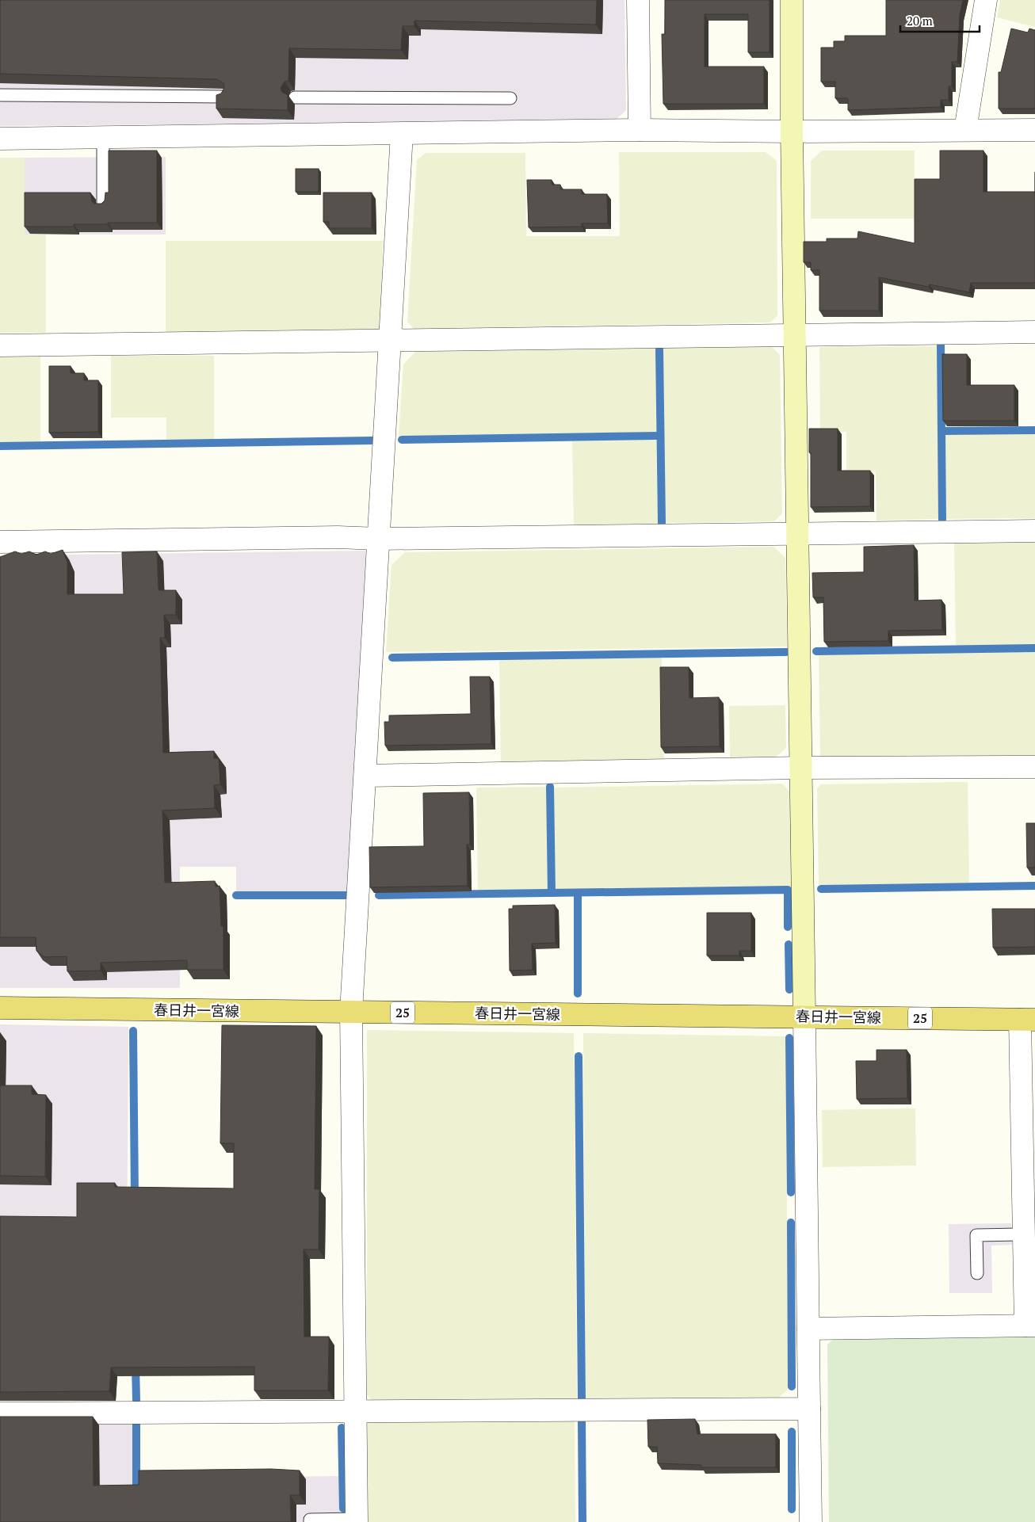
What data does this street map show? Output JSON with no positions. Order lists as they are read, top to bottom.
{
  "streets": {
    "main road": ["春日井一宮線", "25"]
  },
  "scale_bar": "20 m"
}
